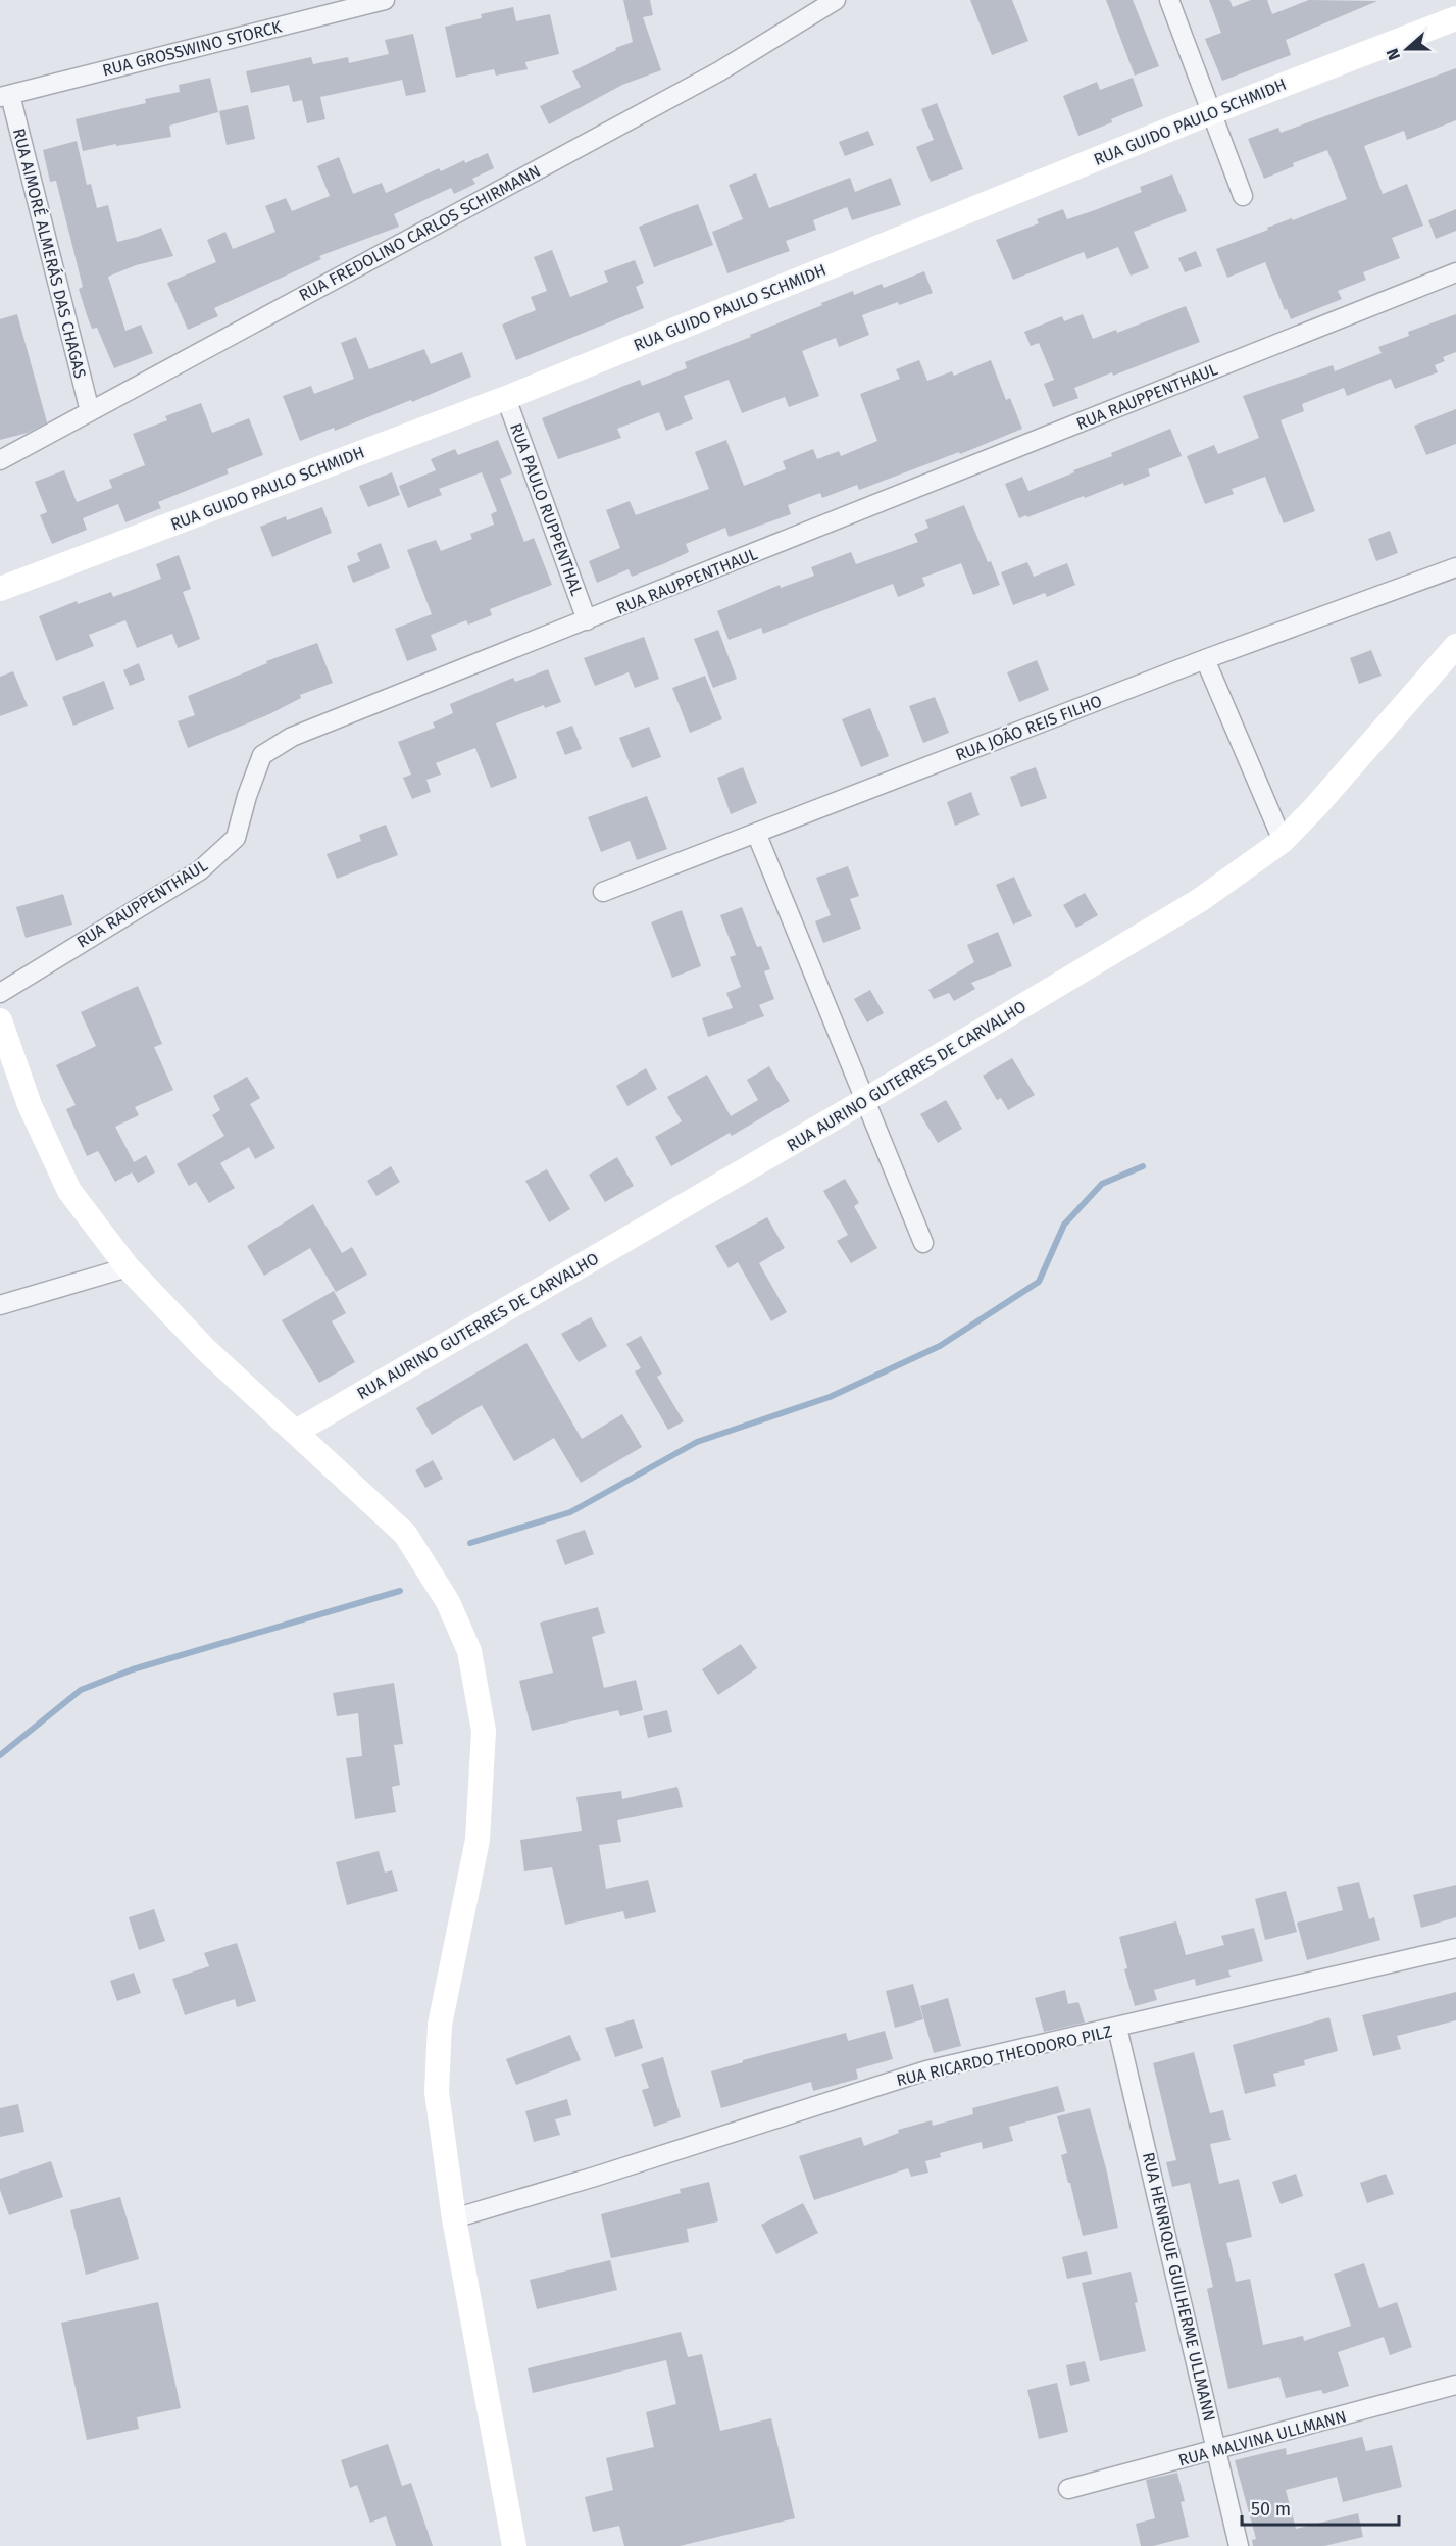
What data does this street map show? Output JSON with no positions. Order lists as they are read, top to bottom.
{
  "streets": {
    "street": [
      "RUA GROSSWINO STORCK",
      "RUA GUIDO PAULO SCHMIDH",
      "RUA FREDOLINO CARLOS SCHIRMANN",
      "RUA AIMORÉ ALMERÁS DAS CHAGAS",
      "RUA RAUPPENTHAUL",
      "RUA PAULO RUPPENTHAL",
      "RUA JOÃO REIS FILHO",
      "RUA AURINO GUTERRES DE CARVALHO",
      "RUA RICARDO THEODORO PILZ",
      "RUA HENRIQUE GUILHERME ULLMANN",
      "RUA MALVINA ULLMANN"
    ]
  },
  "crossings": [
    ["RUA GROSSWINO STORCK", "RUA AIMORÉ ALMERÁS DAS CHAGAS"],
    ["RUA GUIDO PAULO SCHMIDH", "RUA PAULO RUPPENTHAL"],
    ["RUA FREDOLINO CARLOS SCHIRMANN", "RUA AIMORÉ ALMERÁS DAS CHAGAS"],
    ["RUA RAUPPENTHAUL", "RUA PAULO RUPPENTHAL"],
    ["RUA RICARDO THEODORO PILZ", "RUA HENRIQUE GUILHERME ULLMANN"],
    ["RUA HENRIQUE GUILHERME ULLMANN", "RUA MALVINA ULLMANN"]
  ],
  "scale_bar": "50 m",
  "north": "left"
}
